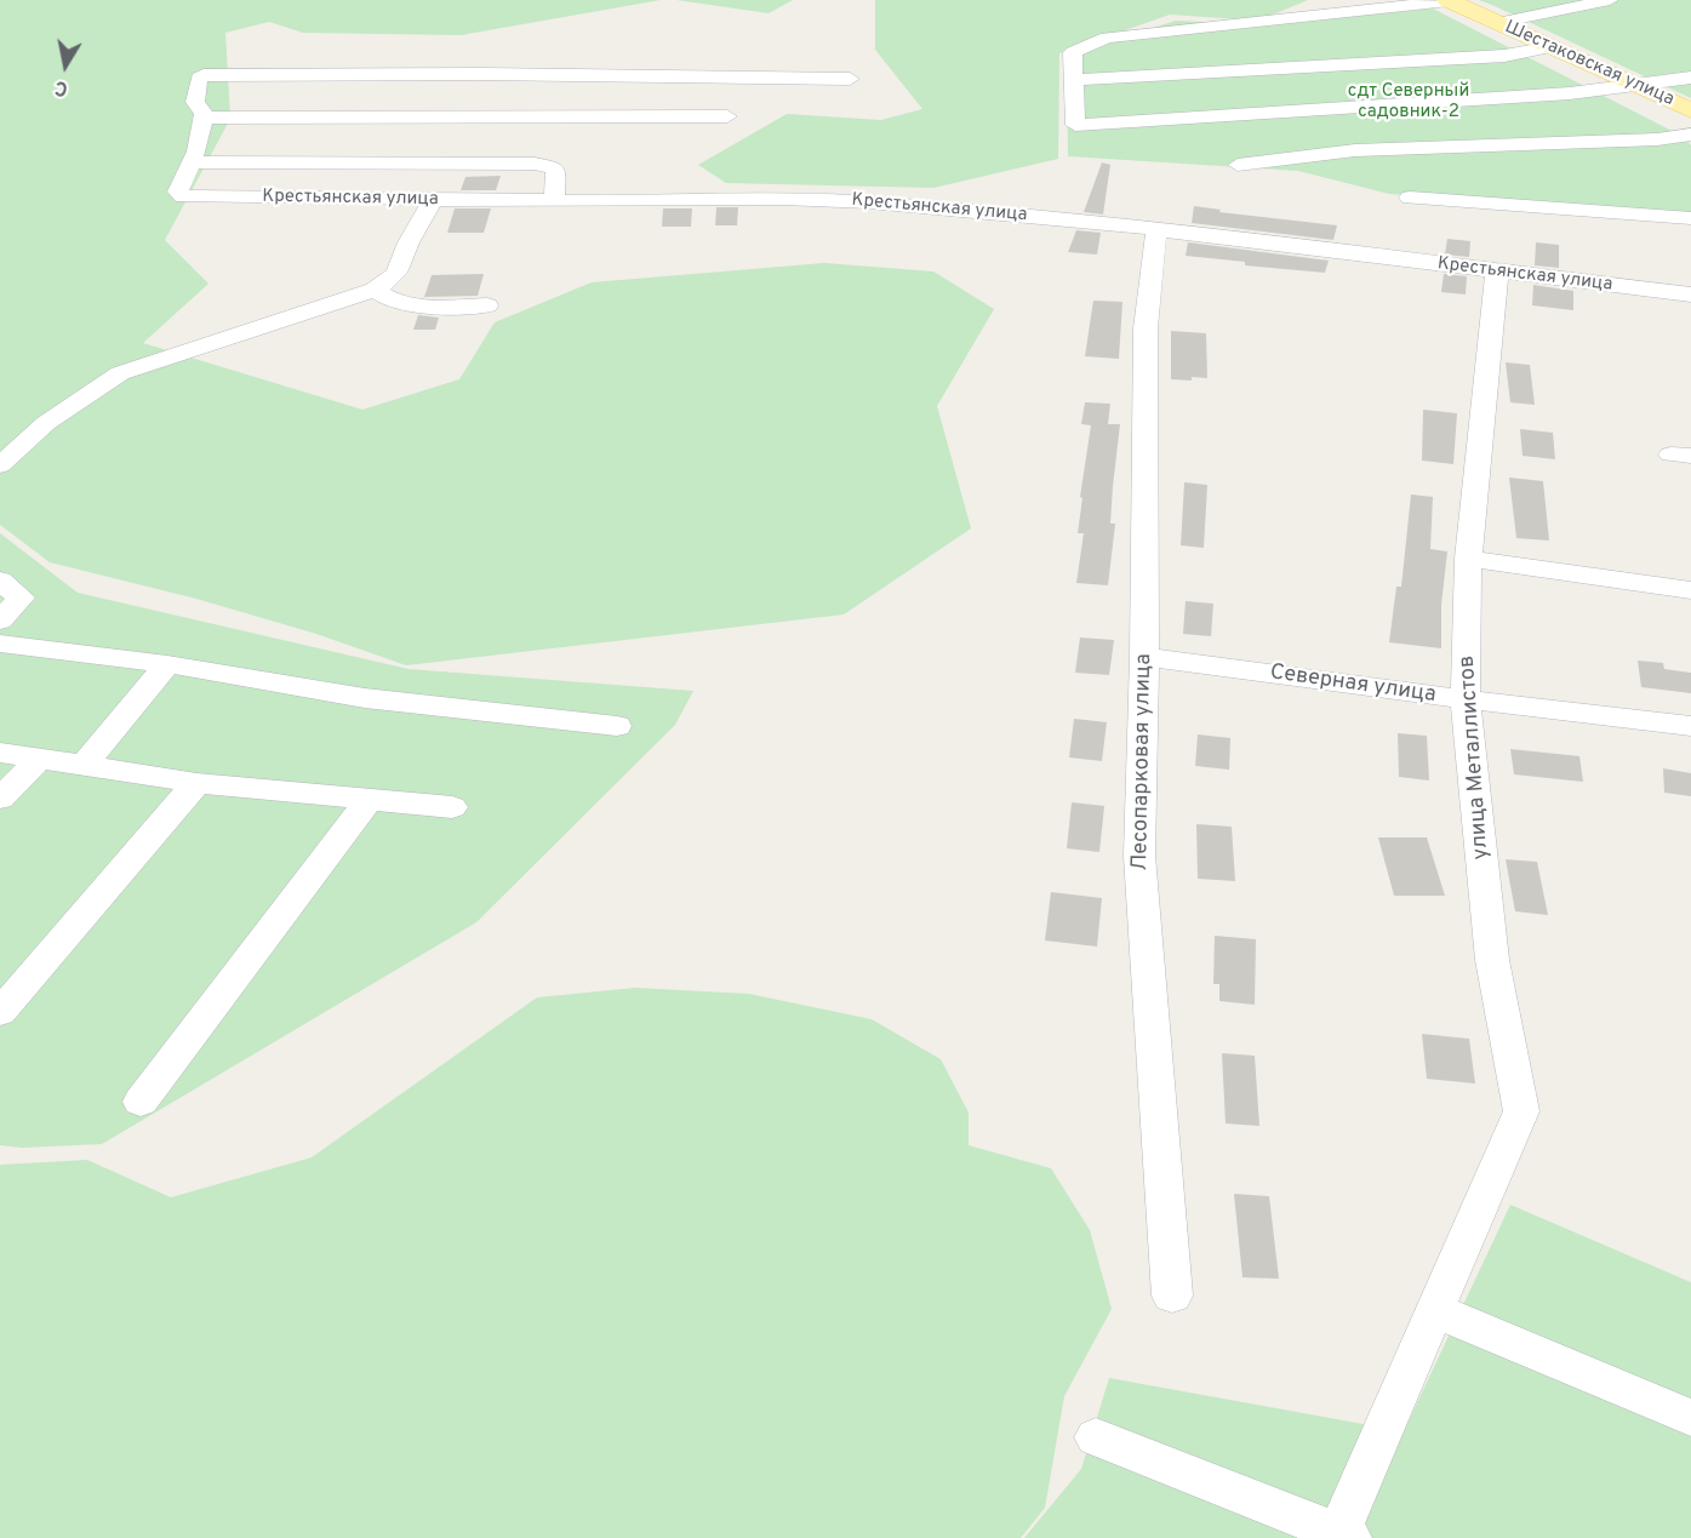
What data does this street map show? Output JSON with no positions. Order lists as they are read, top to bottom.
{
  "streets": {
    "main road": ["Шестаковская улица"],
    "street": [
      "Крестьянская улица",
      "Северная улица",
      "улица Металлистов",
      "Лесопарковая улица"
    ]
  },
  "crossings": [
    ["Крестьянская улица", "улица Металлистов"],
    ["Крестьянская улица", "Лесопарковая улица"],
    ["Северная улица", "улица Металлистов"],
    ["Северная улица", "Лесопарковая улица"]
  ],
  "parks": ["сдт Северный садовник-2"],
  "north": "bottom"
}
